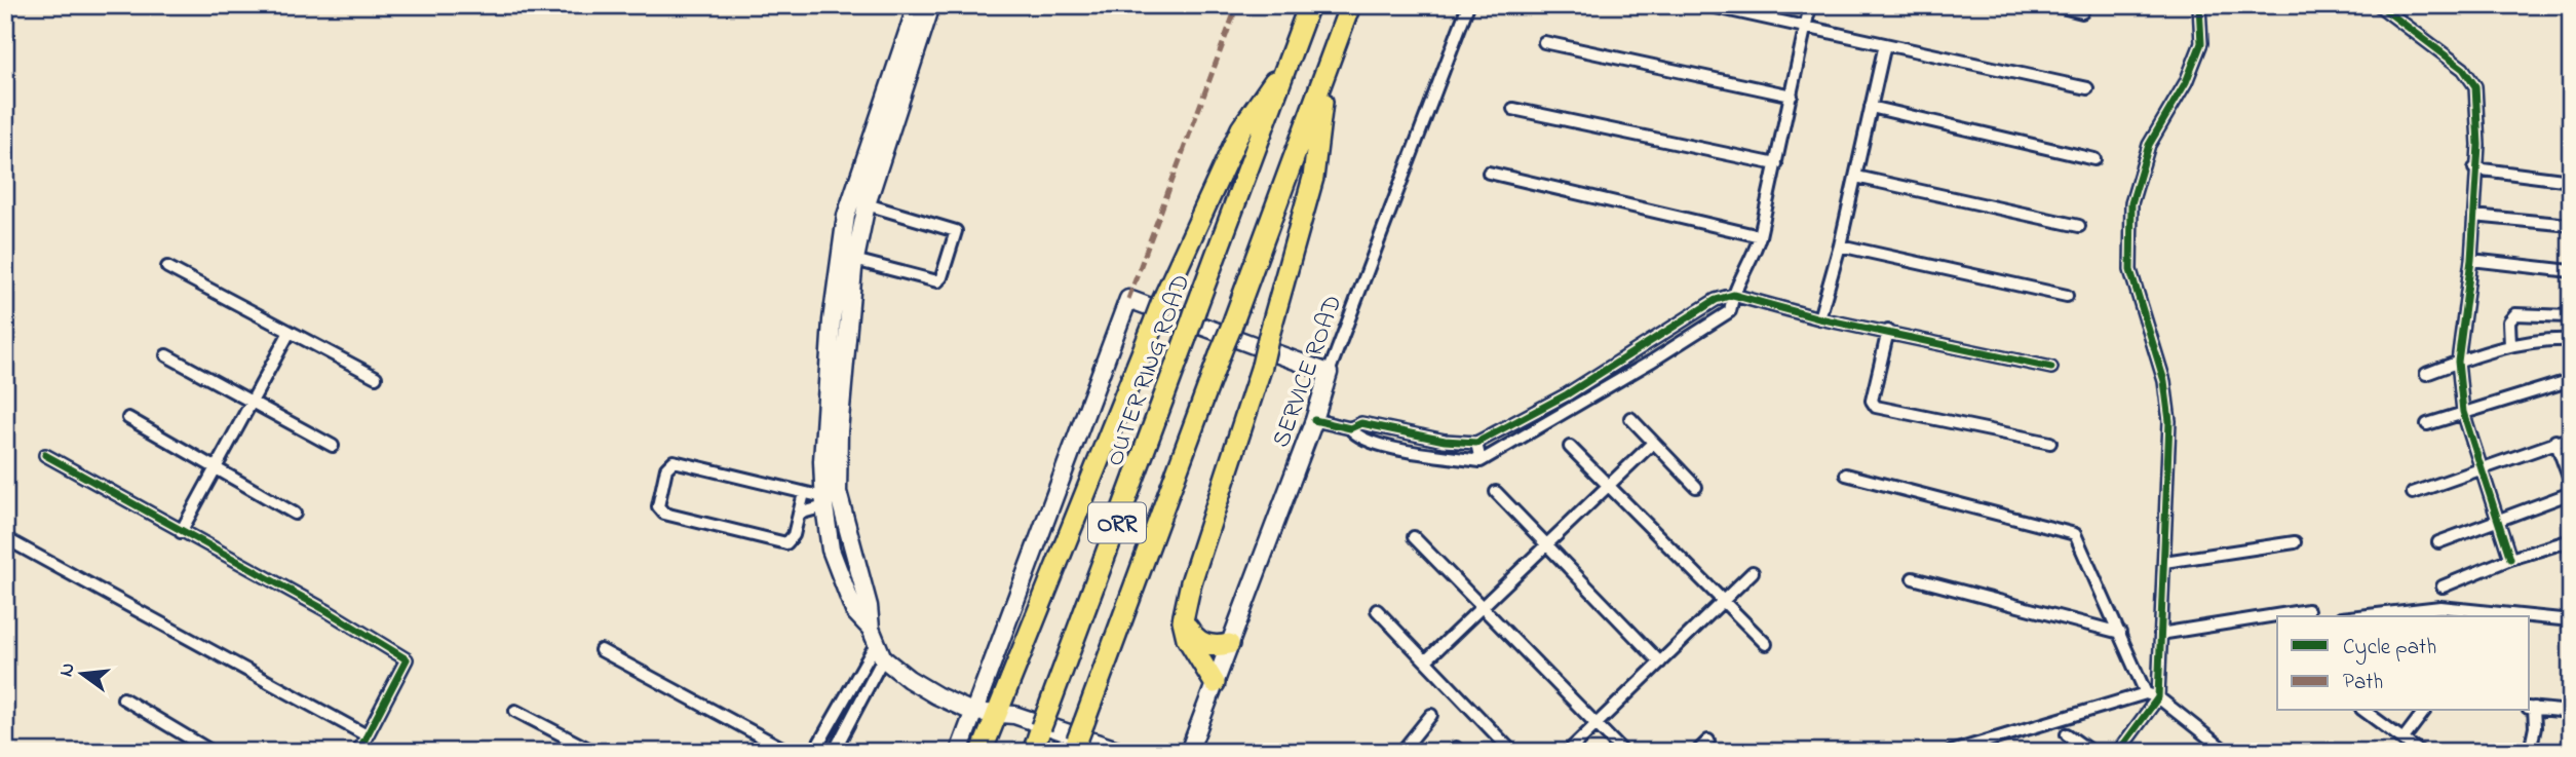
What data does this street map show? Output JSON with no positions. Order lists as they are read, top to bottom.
{
  "streets": {
    "highway": ["OUTER RING ROAD", "ORR"],
    "main road": ["SERVICE ROAD"]
  },
  "legend": ["Cycle path", "Path"],
  "north": "left"
}
